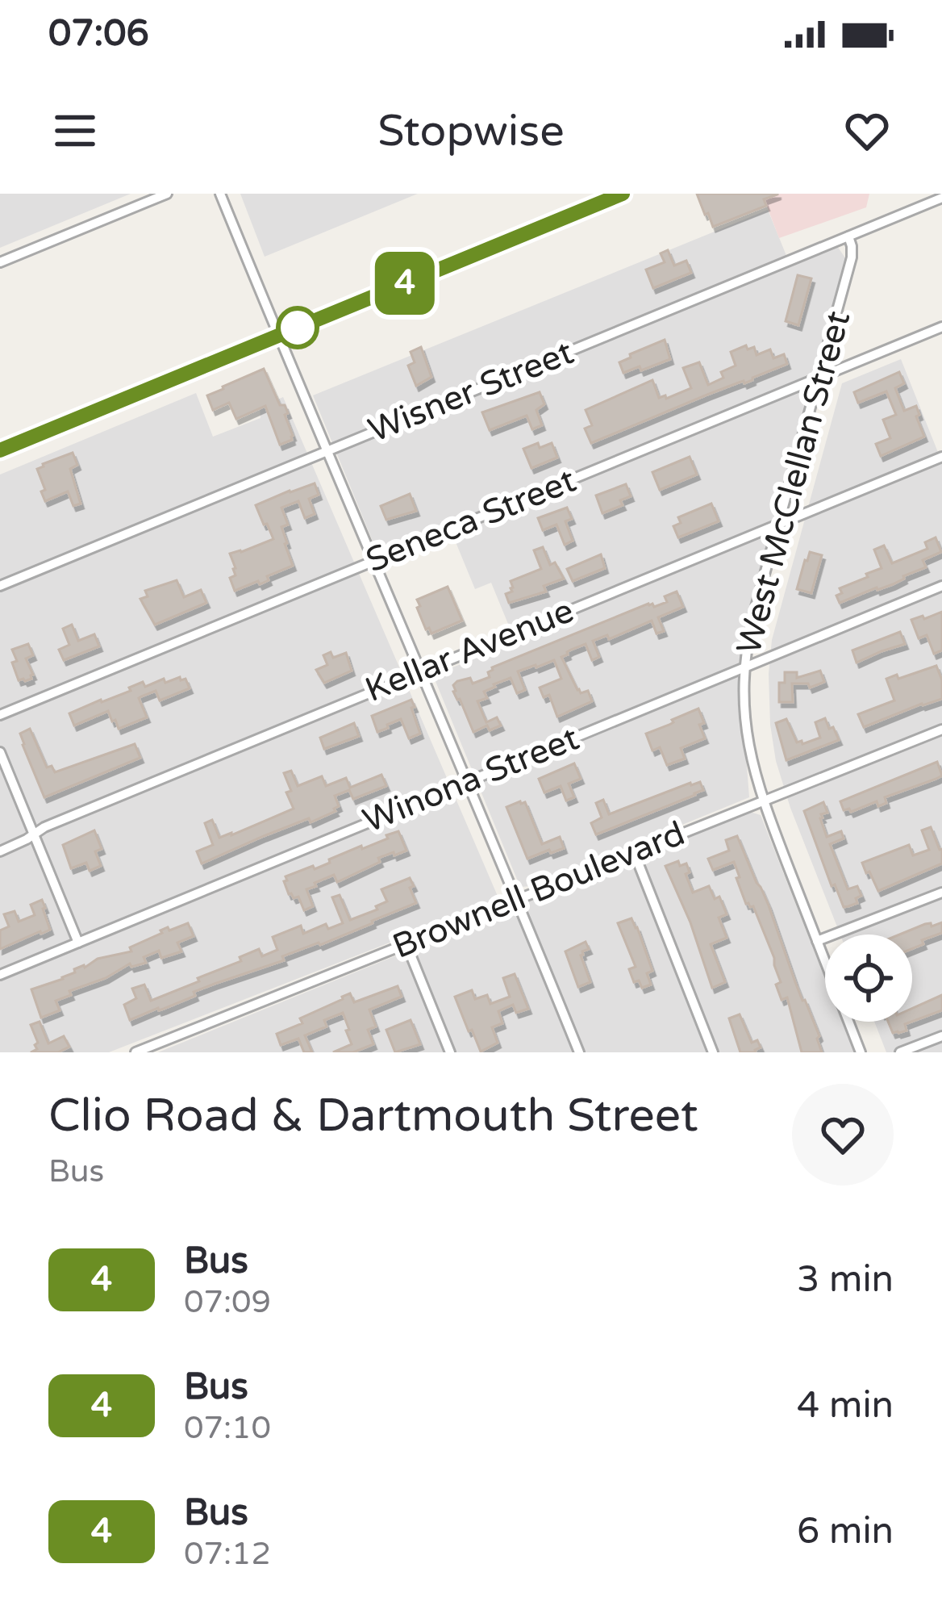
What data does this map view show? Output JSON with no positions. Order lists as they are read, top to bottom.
{
  "streets": {
    "street": [
      "Wisner Street",
      "West McClellan Street",
      "Seneca Street",
      "Kellar Avenue",
      "Winona Street",
      "Brownell Boulevard"
    ]
  },
  "crossings": [
    ["Wisner Street", "West McClellan Street"],
    ["West McClellan Street", "Seneca Street"],
    ["West McClellan Street", "Kellar Avenue"],
    ["West McClellan Street", "Winona Street"],
    ["West McClellan Street", "Brownell Boulevard"]
  ],
  "lines": ["bus line 4"],
  "page": {
    "status": "07:06",
    "header": "Stopwise",
    "on_map": "4",
    "heading": ["Clio Road & Dartmouth Street", "Bus"],
    "list": [
      {
        "mark": "4",
        "name": "Bus",
        "note": "07:09",
        "value": "3 min"
      },
      {
        "mark": "4",
        "name": "Bus",
        "note": "07:10",
        "value": "4 min"
      },
      {
        "mark": "4",
        "name": "Bus",
        "note": "07:12",
        "value": "6 min"
      }
    ]
  }
}
